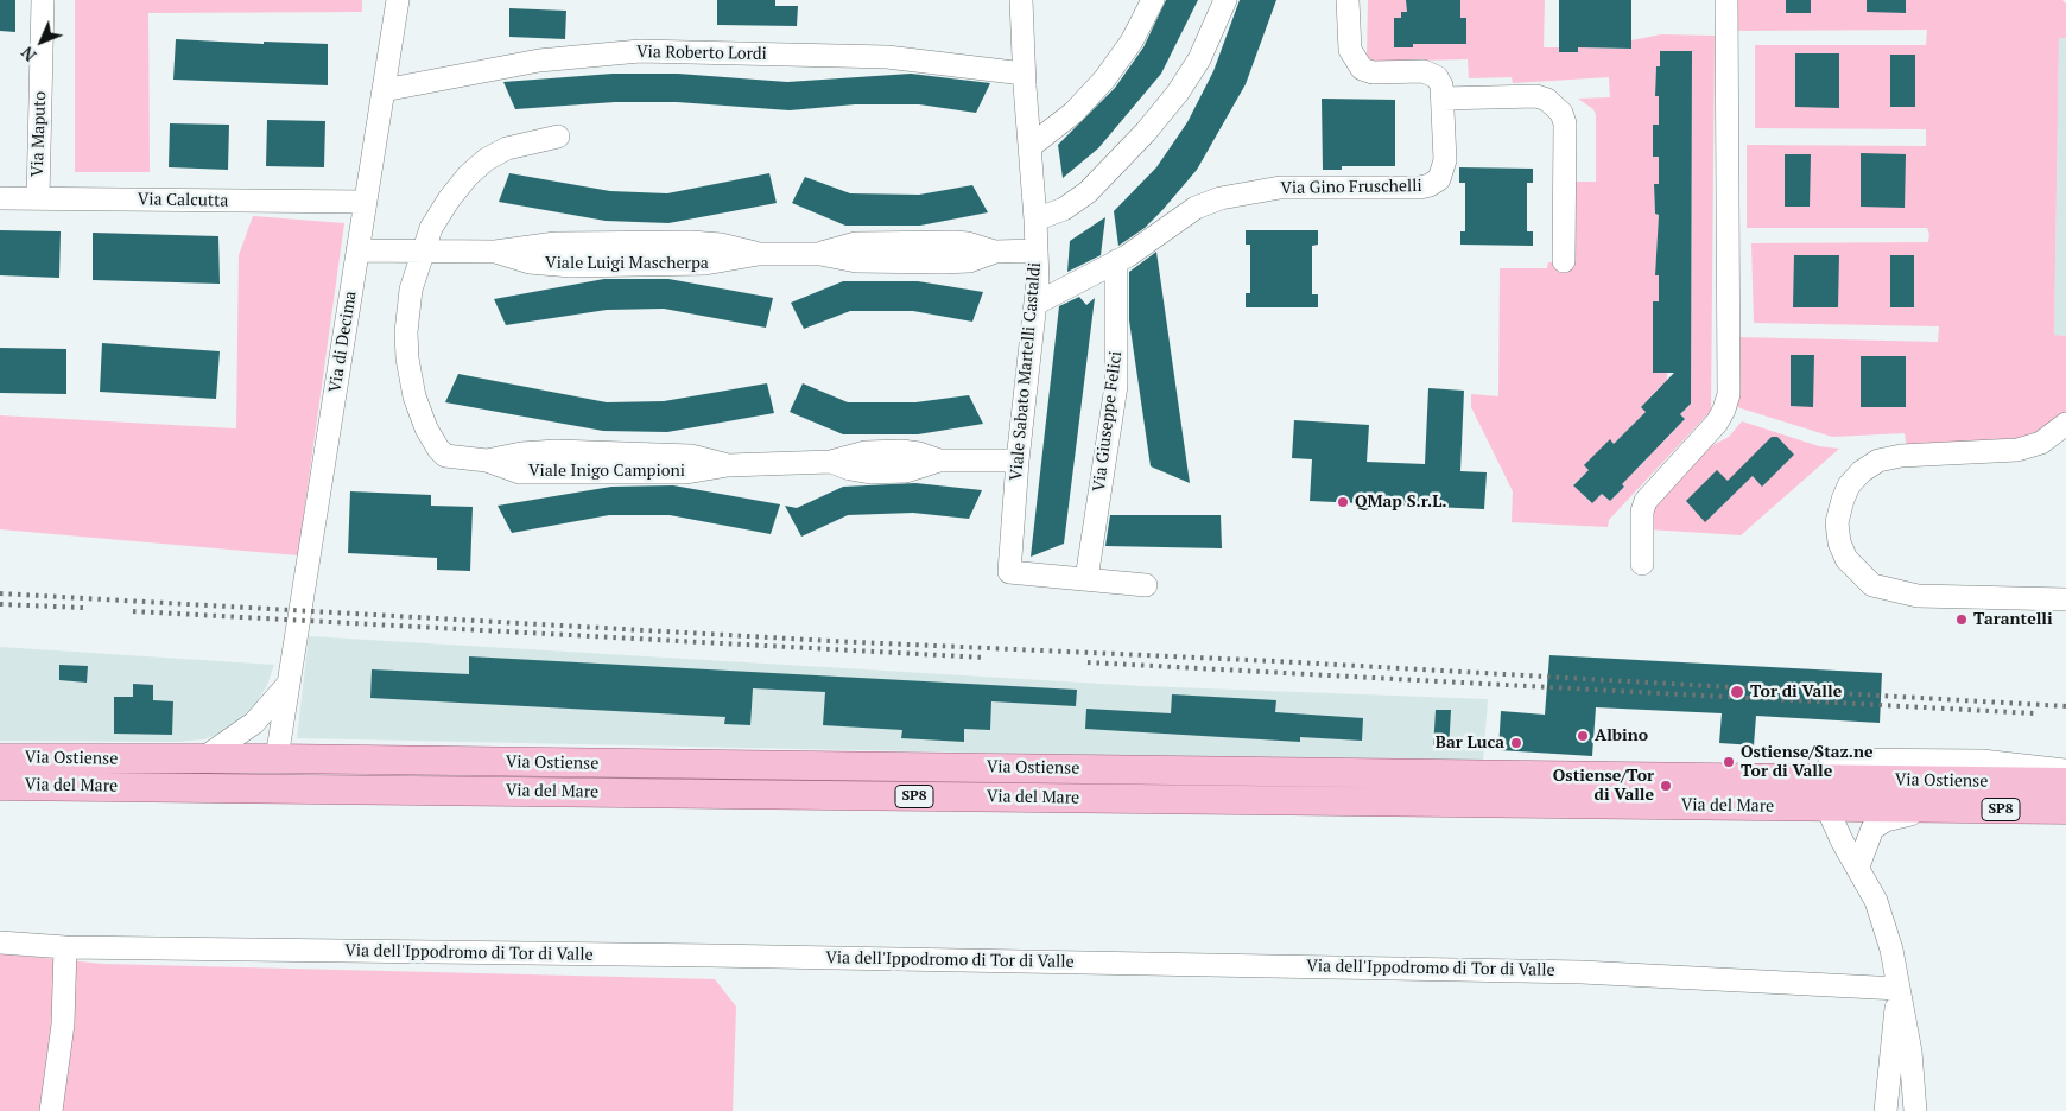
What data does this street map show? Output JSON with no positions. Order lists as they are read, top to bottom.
{
  "streets": {
    "main road": ["Via Ostiense", "Via del Mare", "SP8"],
    "street": [
      "Via Roberto Lordi",
      "Via Maputo",
      "Via Gino Fruschelli",
      "Via Calcutta",
      "Viale Luigi Mascherpa",
      "Via di Decima",
      "Viale Sabato Martelli Castaldi",
      "Via Giuseppe Felici",
      "Viale Inigo Campioni",
      "Via dell'Ippodromo di Tor di Valle"
    ]
  },
  "crossings": [
    ["Via Roberto Lordi", "Via di Decima"],
    ["Via Roberto Lordi", "Viale Sabato Martelli Castaldi"],
    ["Via Maputo", "Via Calcutta"],
    ["Via Gino Fruschelli", "Viale Sabato Martelli Castaldi"],
    ["Via Gino Fruschelli", "Via Giuseppe Felici"],
    ["Via Calcutta", "Via di Decima"],
    ["Viale Luigi Mascherpa", "Via di Decima"],
    ["Viale Luigi Mascherpa", "Viale Sabato Martelli Castaldi"],
    ["Viale Luigi Mascherpa", "Viale Inigo Campioni"],
    ["Via di Decima", "Via Ostiense"],
    ["Viale Sabato Martelli Castaldi", "Via Giuseppe Felici"],
    ["Viale Sabato Martelli Castaldi", "Viale Inigo Campioni"]
  ],
  "places": [
    "QMap S.r.L.",
    "Tarantelli",
    "Tor di Valle",
    "Albino",
    "Bar Luca",
    "Ostiense/Staz.ne Tor di Valle",
    "Ostiense/Tor di Valle"
  ],
  "north": "bottom left"
}
